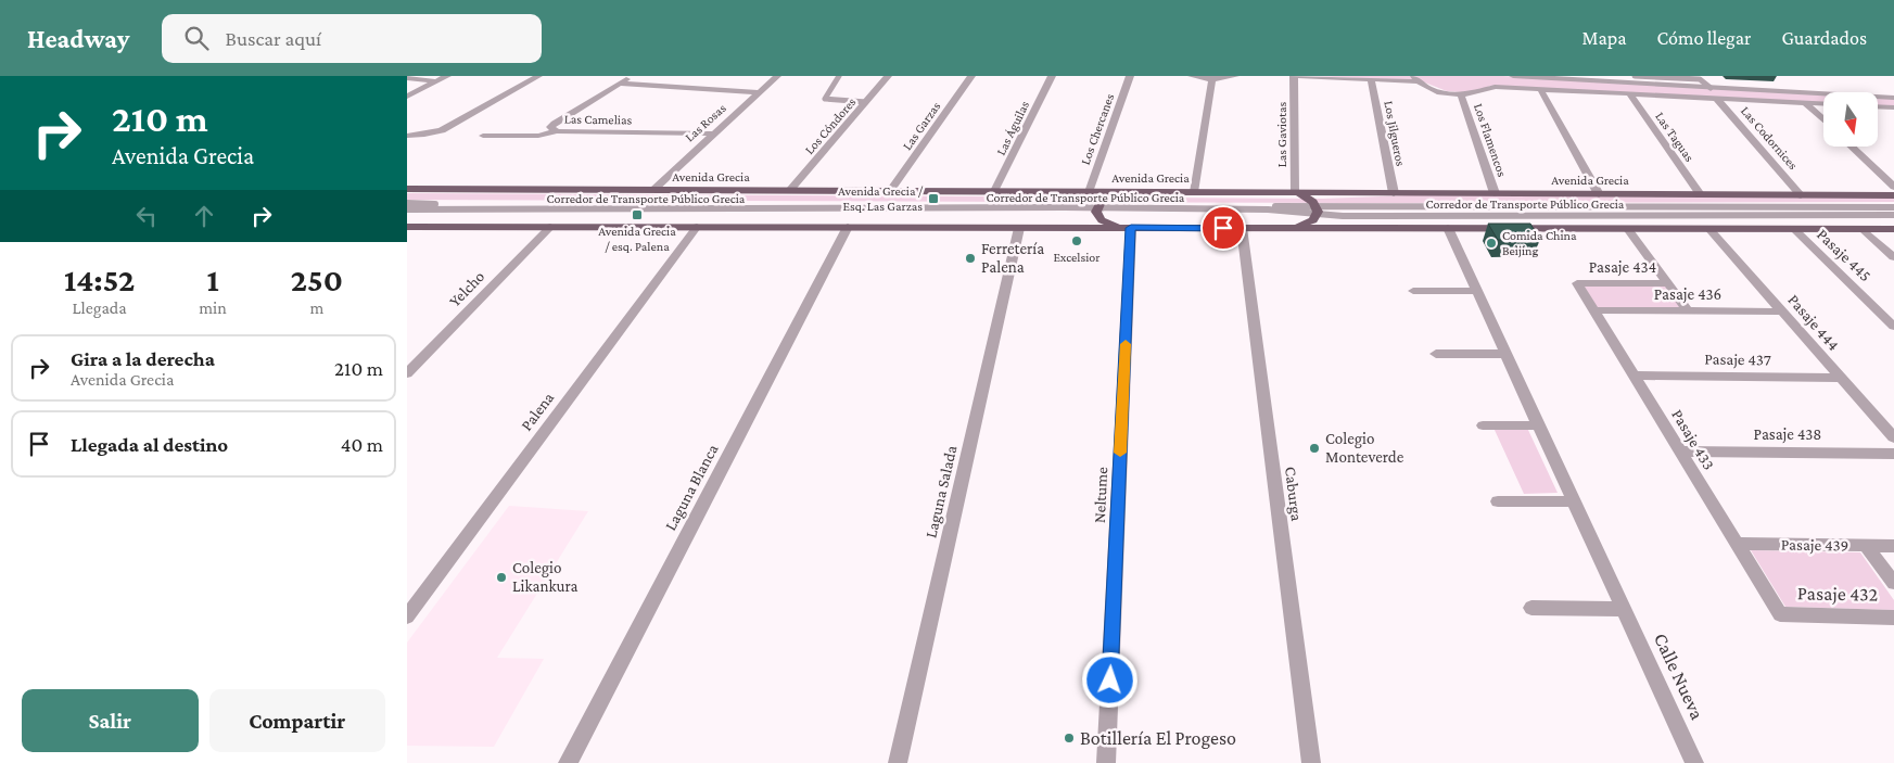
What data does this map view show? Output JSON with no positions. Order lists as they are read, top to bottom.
{
  "streets": {
    "main road": ["Avenida Grecia"],
    "street": [
      "Las Camelias",
      "Las Rosas",
      "Los Cóndores",
      "Las Garzas",
      "Las Águilas",
      "Los Chercanes",
      "Los Jilgueros",
      "Las Gaviotas",
      "Las Taguas",
      "Las Codornices",
      "Los Flamencos",
      "Pasaje 445",
      "Pasaje 434",
      "Yelcho",
      "Pasaje 436",
      "Pasaje 444",
      "Pasaje 437",
      "Palena",
      "Pasaje 438",
      "Pasaje 433",
      "Laguna Blanca",
      "Laguna Salada",
      "Caburga",
      "Neltume",
      "Pasaje 439",
      "Pasaje 432",
      "Calle Nueva"
    ],
    "lane": ["Corredor de Transporte Público Grecia"]
  },
  "crossings": [
    ["Las Camelias", "Las Rosas"],
    ["Las Rosas", "Avenida Grecia"],
    ["Los Cóndores", "Avenida Grecia"],
    ["Las Garzas", "Avenida Grecia"],
    ["Las Águilas", "Avenida Grecia"],
    ["Los Chercanes", "Avenida Grecia"],
    ["Los Jilgueros", "Avenida Grecia"],
    ["Las Gaviotas", "Avenida Grecia"],
    ["Las Taguas", "Avenida Grecia"],
    ["Las Codornices", "Avenida Grecia"],
    ["Los Flamencos", "Avenida Grecia"],
    ["Pasaje 434", "Pasaje 433"],
    ["Pasaje 436", "Pasaje 444"],
    ["Pasaje 436", "Pasaje 433"],
    ["Pasaje 444", "Pasaje 437"],
    ["Pasaje 437", "Pasaje 433"],
    ["Pasaje 438", "Pasaje 433"],
    ["Pasaje 433", "Pasaje 439"],
    ["Pasaje 433", "Pasaje 432"]
  ],
  "places": {
    "transit": ["Avenida Grecia / Esq. Las Garzas", "Avenida Grecia / esq. Palena"],
    "other": [
      "Excelsior",
      "Comida China Beijing",
      "Ferretería Palena",
      "Colegio Monteverde",
      "Colegio Likankura",
      "Botillería El Progeso"
    ]
  },
  "north": "bottom",
  "page": {
    "header": "Headway",
    "search": "Buscar aquí",
    "nav": ["Mapa", "Cómo llegar", "Guardados"],
    "turn": ["210 m", "Avenida Grecia"],
    "eta": [
      "14:52",
      "Llegada",
      "1",
      "min",
      "250",
      "m"
    ],
    "list": [
      {
        "name": "Gira a la derecha",
        "note": "Avenida Grecia",
        "value": "210 m"
      },
      {
        "name": "Llegada al destino",
        "value": "40 m"
      }
    ],
    "buttons": ["Salir", "Compartir"]
  }
}
